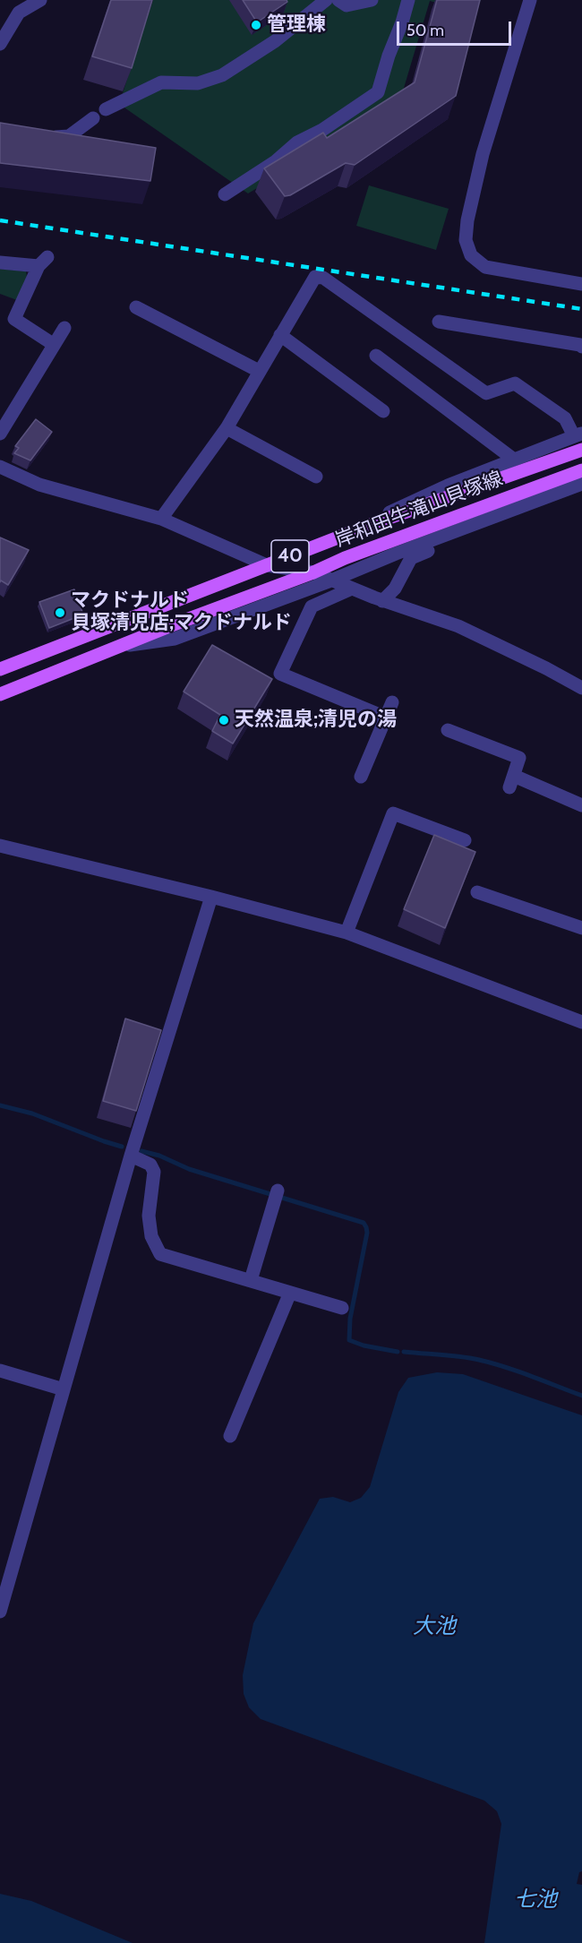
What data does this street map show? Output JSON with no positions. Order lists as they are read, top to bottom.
{
  "streets": {
    "main road": ["岸和田牛滝山貝塚線", "40"]
  },
  "water": ["大池", "七池"],
  "places": ["管理棟", "マクドナルド 貝塚清児店;マクドナルド", "天然温泉;清児の湯"],
  "scale_bar": "50 m"
}
